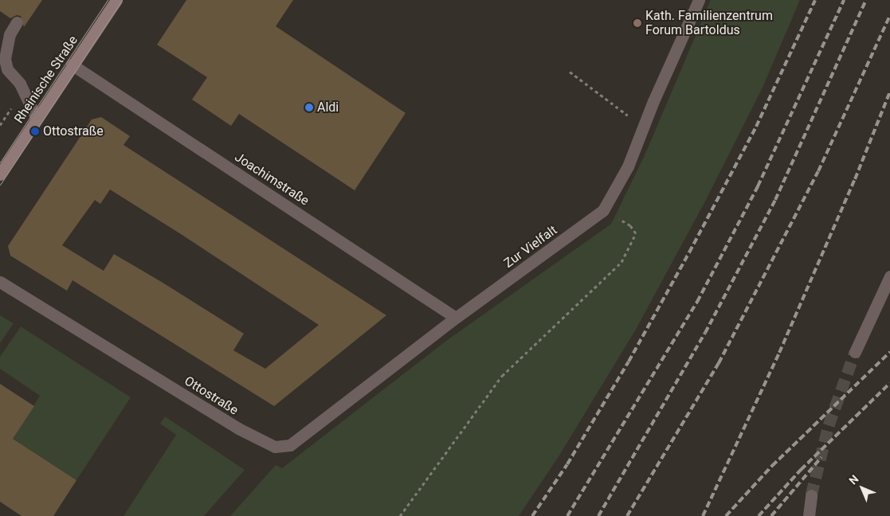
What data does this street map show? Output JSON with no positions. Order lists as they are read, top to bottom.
{
  "streets": {
    "main road": ["Rheinische Straße"],
    "street": ["Joachimstraße", "Zur Vielfalt", "Ottostraße"]
  },
  "crossings": [
    ["Rheinische Straße", "Joachimstraße"],
    ["Joachimstraße", "Zur Vielfalt"],
    ["Zur Vielfalt", "Ottostraße"]
  ],
  "places": ["Kath. Familienzentrum Forum Bartoldus", "Aldi", "Ottostraße"],
  "north": "top left"
}
